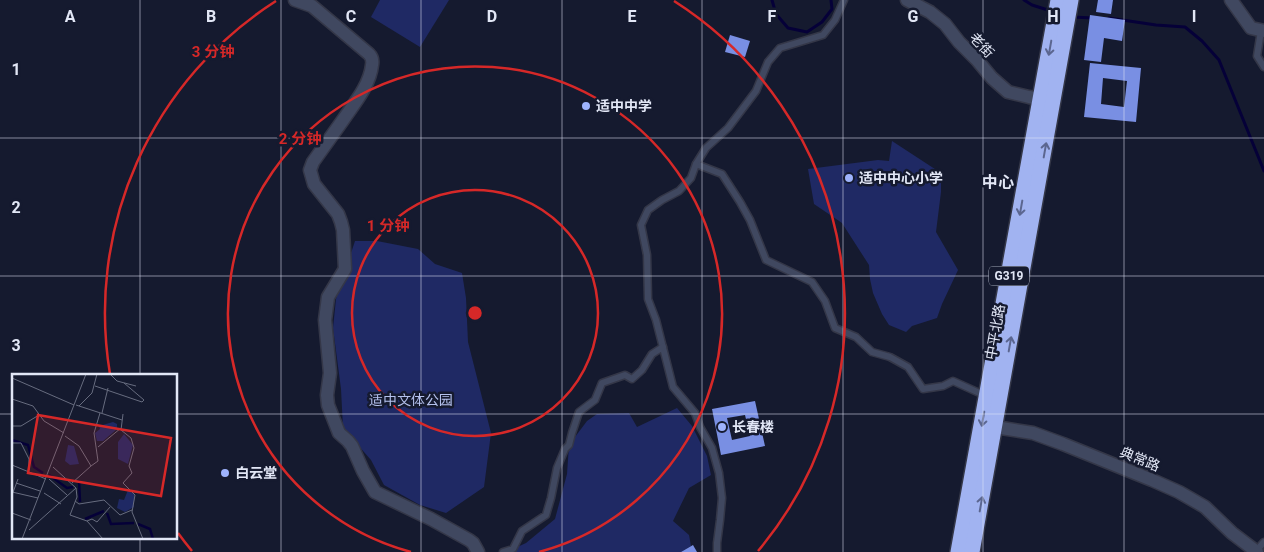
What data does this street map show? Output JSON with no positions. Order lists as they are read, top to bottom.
{
  "streets": {
    "highway": ["G319", "中平北路"],
    "street": ["老街", "典常路"]
  },
  "crossings": [
    ["老街", "G319"],
    ["中平北路", "典常路"]
  ],
  "districts": ["中心"],
  "parks": ["适中文体公园"],
  "places": [
    "适中中学",
    "适中中心小学",
    "长春楼",
    "白云堂"
  ],
  "grid": {
    "columns": [
      "A",
      "B",
      "C",
      "D",
      "E",
      "F",
      "G",
      "H",
      "I"
    ],
    "rows": ["1", "2", "3"]
  },
  "rings": ["3 分钟", "2 分钟", "1 分钟"]
}
